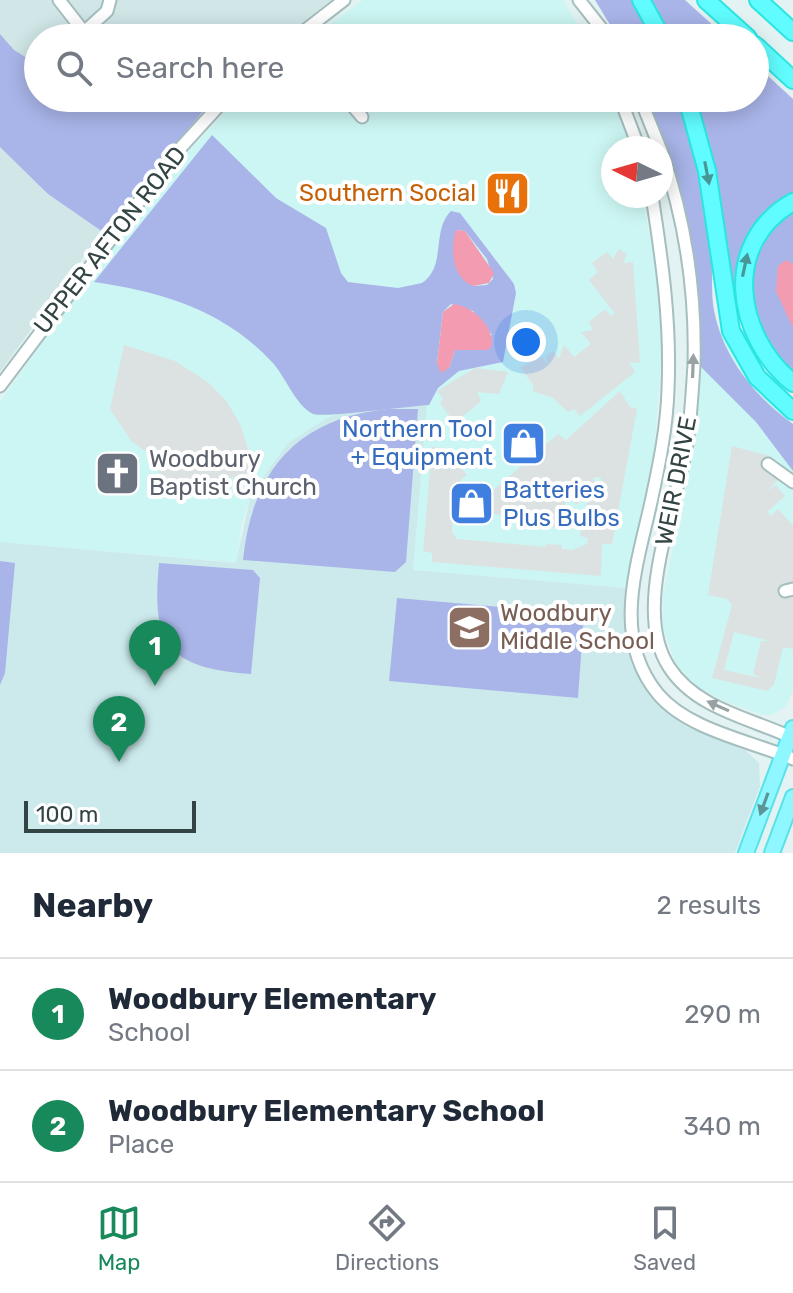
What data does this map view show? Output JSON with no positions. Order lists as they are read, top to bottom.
{
  "streets": {
    "street": ["UPPER AFTON ROAD", "WEIR DRIVE"]
  },
  "one_way": ["WEIR DRIVE"],
  "places": {
    "restaurant": ["Southern Social"],
    "shop": ["Northern Tool + Equipment", "Batteries Plus Bulbs"],
    "church": ["Woodbury Baptist Church"],
    "school or university": ["Woodbury Middle School"]
  },
  "scale_bar": "100 m",
  "north": "left",
  "page": {
    "search": "Search here",
    "pins": ["1", "2"],
    "scale": "100 m",
    "heading": ["Nearby", "2 results"],
    "list": [
      {
        "mark": "1",
        "name": "Woodbury Elementary",
        "note": "School",
        "value": "290 m"
      },
      {
        "mark": "2",
        "name": "Woodbury Elementary School",
        "note": "Place",
        "value": "340 m"
      }
    ],
    "nav": ["Map", "Directions", "Saved"]
  }
}
